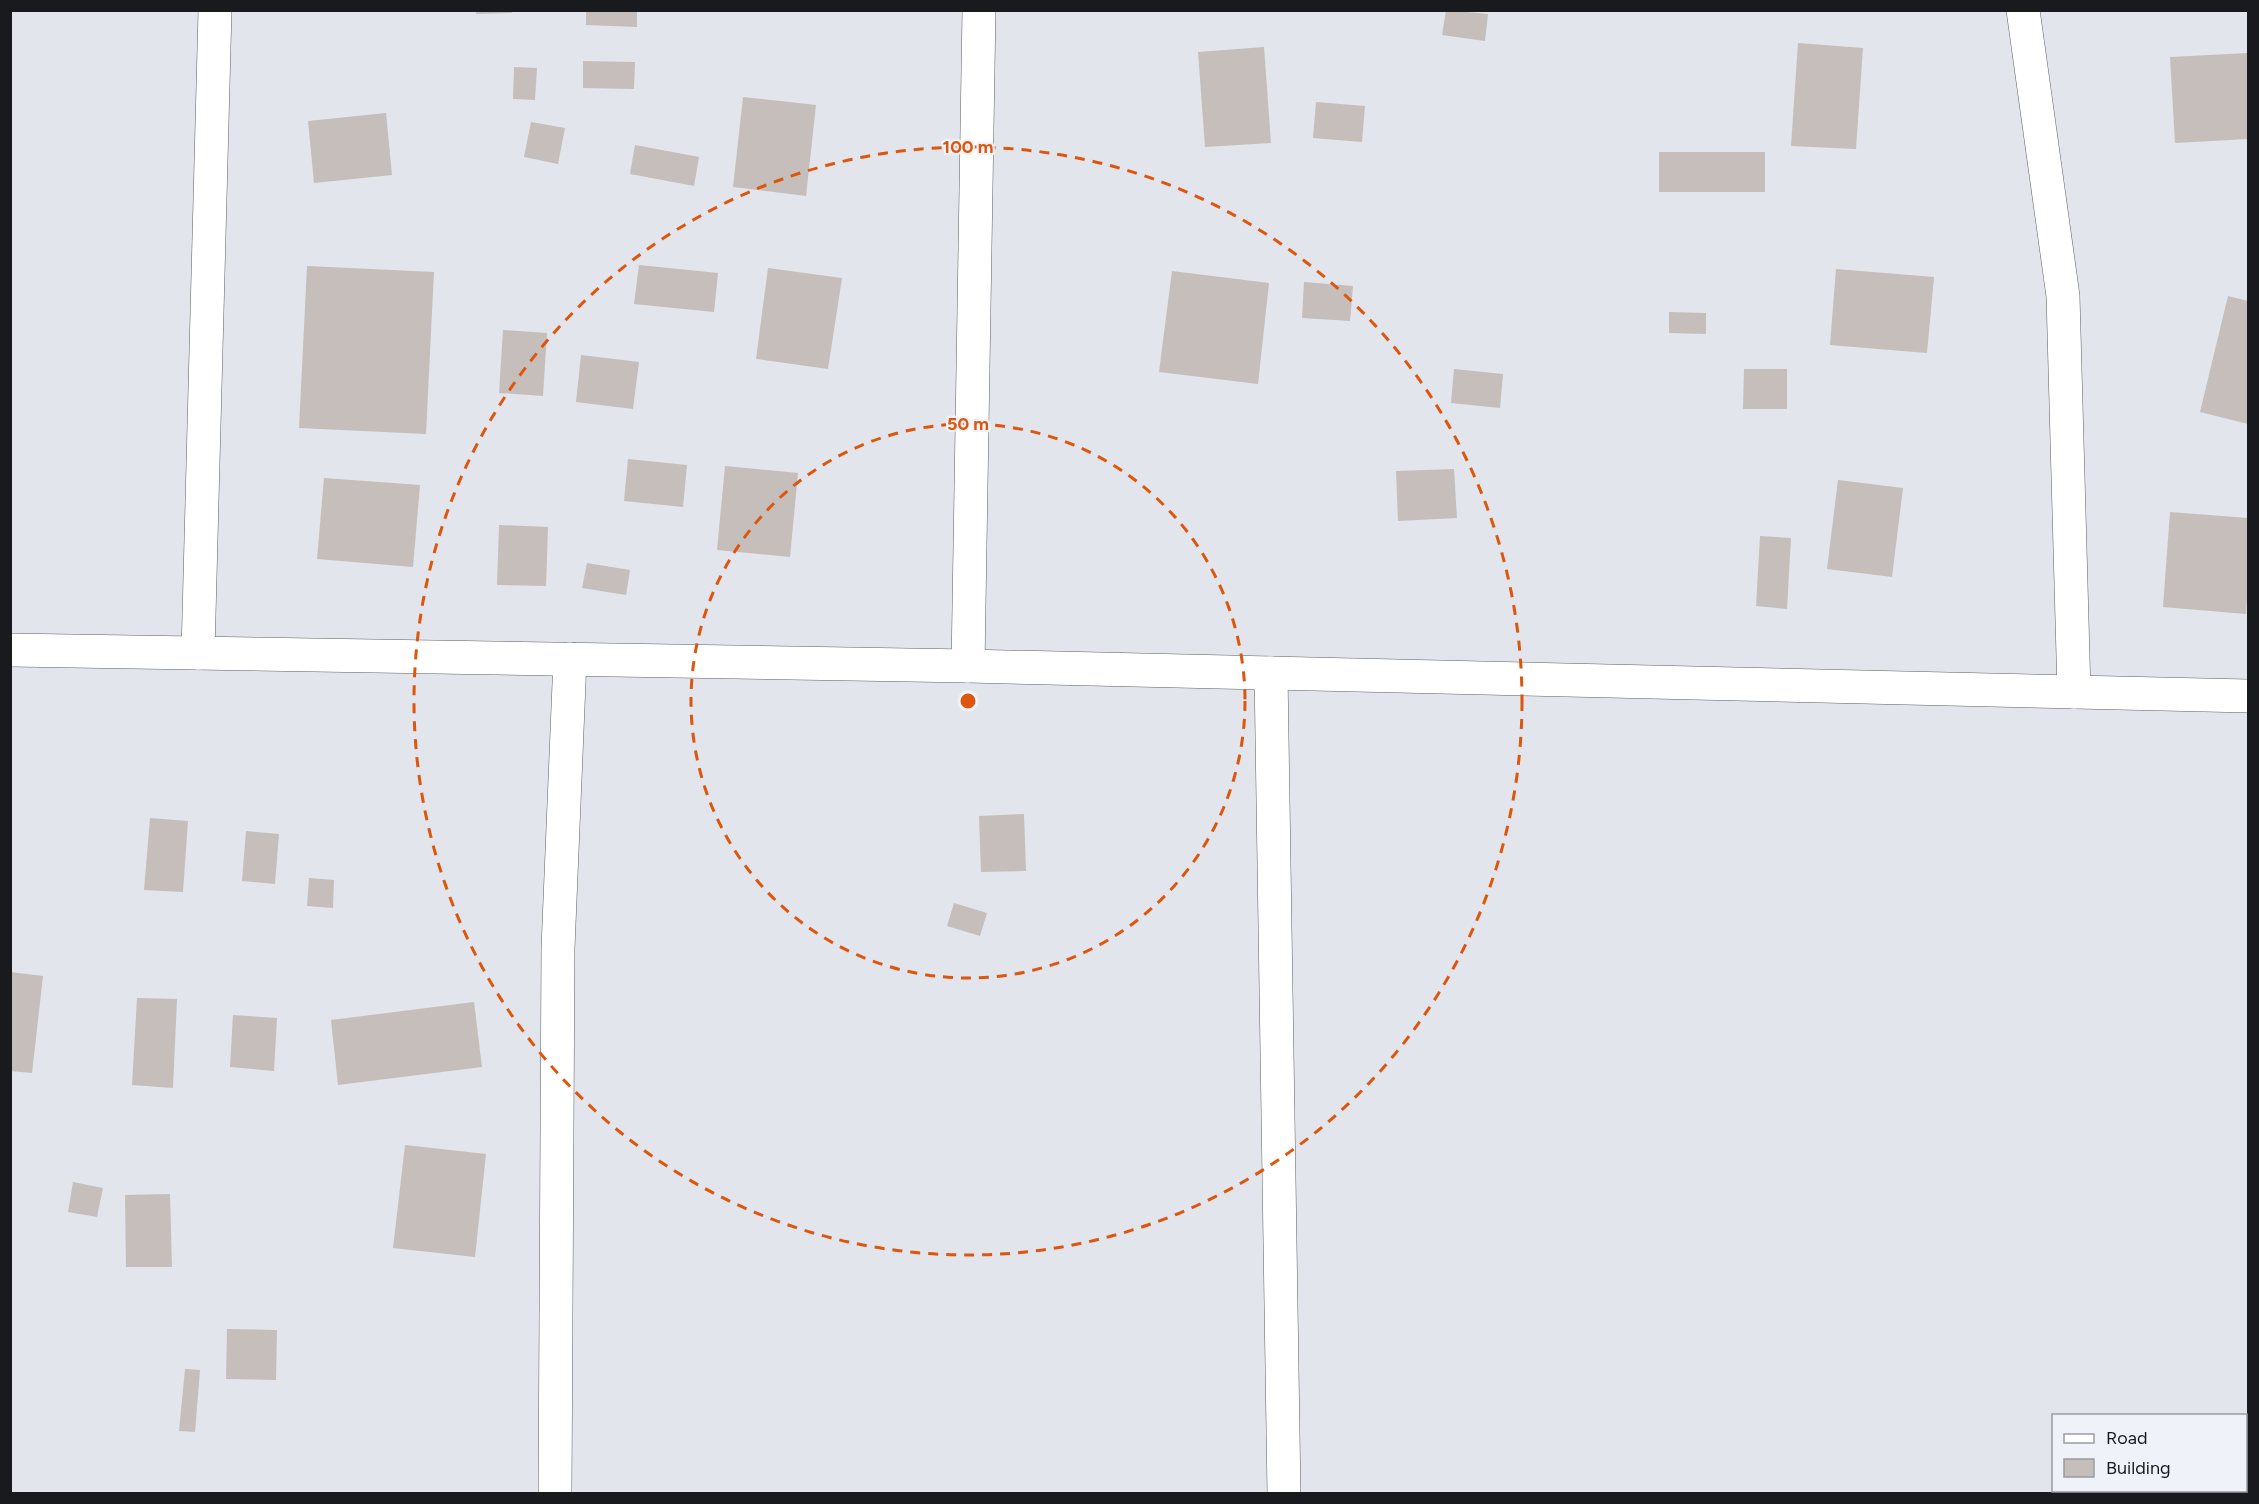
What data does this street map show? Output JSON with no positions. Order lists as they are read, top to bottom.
{
  "legend": ["Road", "Building"],
  "rings": ["100 m", "50 m"]
}
